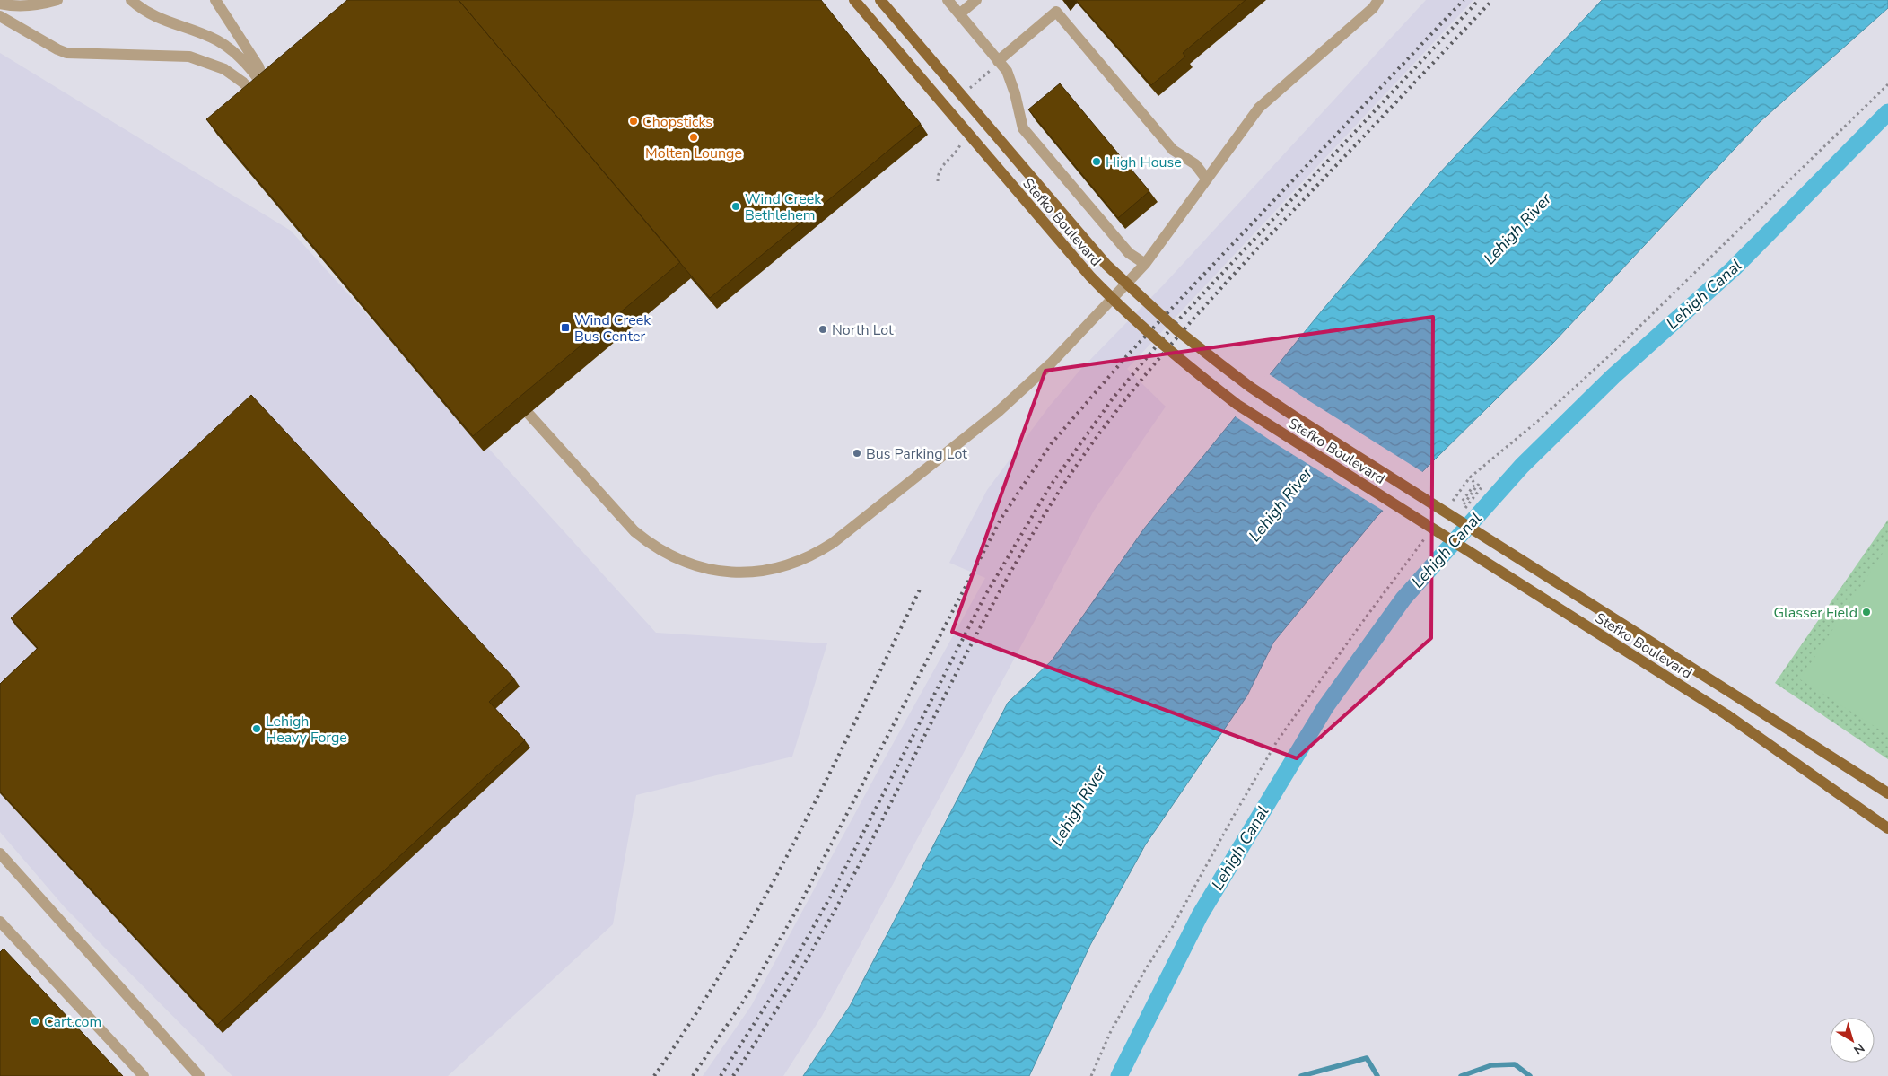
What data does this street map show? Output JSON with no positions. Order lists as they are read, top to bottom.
{
  "streets": {
    "main road": ["Stefko Boulevard"]
  },
  "water": ["Lehigh River", "Lehigh Canal"],
  "places": {
    "other": [
      "Chopsticks",
      "Molten Lounge",
      "High House",
      "Wind Creek Bethlehem",
      "North Lot",
      "Bus Parking Lot",
      "Glasser Field",
      "Lehigh Heavy Forge",
      "Cart.com"
    ],
    "transit": ["Wind Creek Bus Center"]
  },
  "north": "bottom right"
}
